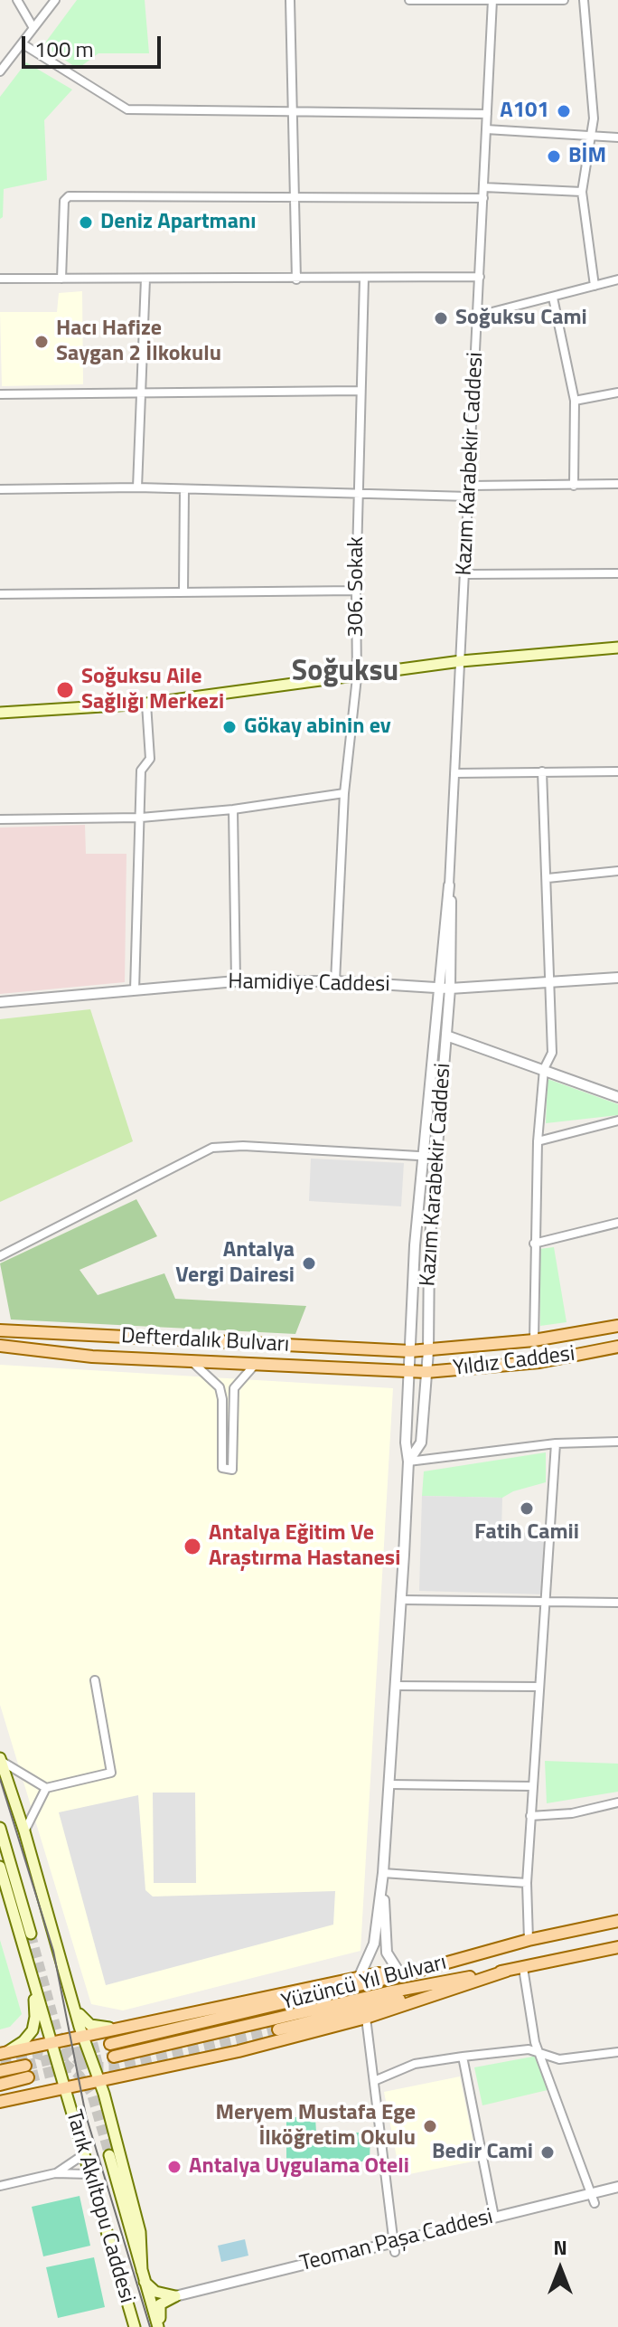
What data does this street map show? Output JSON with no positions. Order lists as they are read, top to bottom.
{
  "streets": {
    "main road": [
      "Defterdalık Bulvarı",
      "Yıldız Caddesi",
      "Yüzüncü Yıl Bulvarı",
      "Tarık Akıltopu Caddesi"
    ],
    "street": [
      "Kazım Karabekir Caddesi",
      "306. Sokak",
      "Hamidiye Caddesi",
      "Teoman Paşa Caddesi"
    ]
  },
  "crossings": [
    ["Kazım Karabekir Caddesi", "Hamidiye Caddesi"],
    ["Kazım Karabekir Caddesi", "Defterdalık Bulvarı"],
    ["Kazım Karabekir Caddesi", "Yıldız Caddesi"],
    ["306. Sokak", "Hamidiye Caddesi"],
    ["Defterdalık Bulvarı", "Yıldız Caddesi"]
  ],
  "districts": ["Soğuksu"],
  "places": [
    "A101",
    "BİM",
    "Deniz Apartmanı",
    "Soğuksu Cami",
    "Hacı Hafize Saygan 2 İlkokulu",
    "Soğuksu Aile Sağlığı Merkezi",
    "Gökay abinin ev",
    "Antalya Vergi Dairesi",
    "Fatih Camii",
    "Antalya Eğitim Ve Araştırma Hastanesi",
    "Meryem Mustafa Ege İlköğretim Okulu",
    "Bedir Cami",
    "Antalya Uygulama Oteli"
  ],
  "scale_bar": "100 m",
  "north": "top"
}
